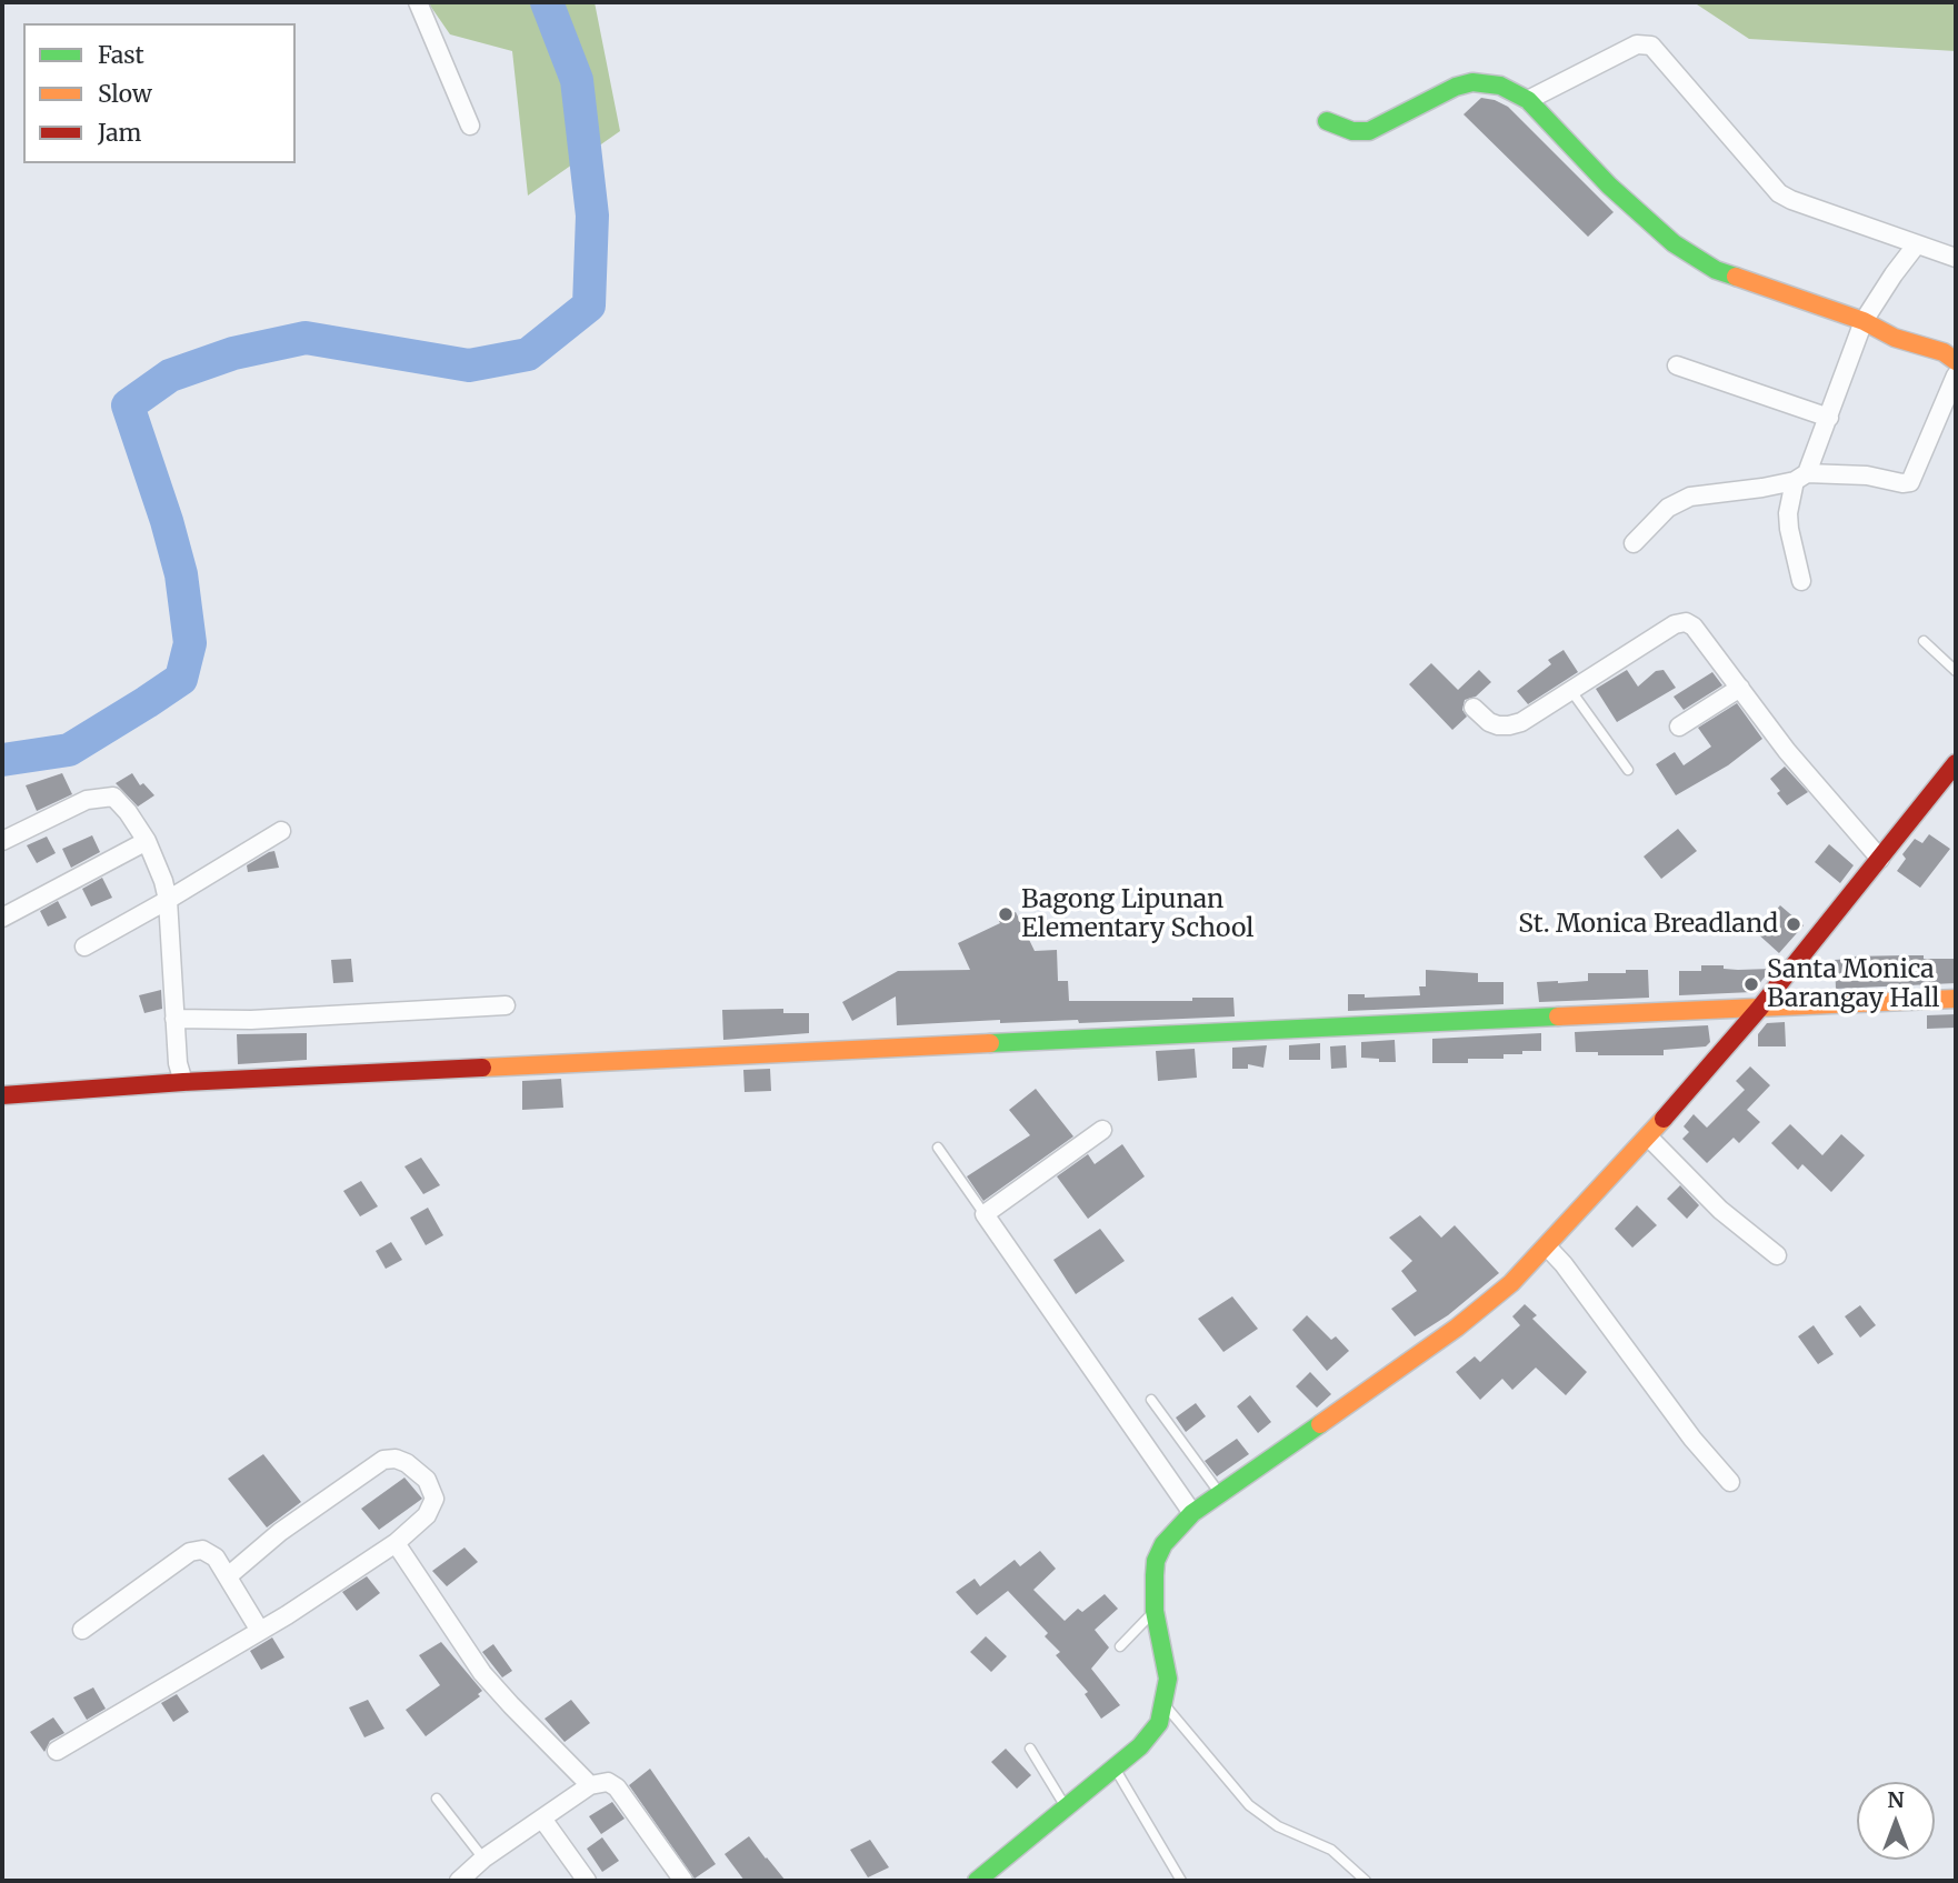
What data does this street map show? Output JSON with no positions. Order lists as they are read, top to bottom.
{
  "places": ["Bagong Lipunan Elementary School", "St. Monica Breadland", "Santa Monica Barangay Hall"],
  "legend": ["Fast", "Slow", "Jam"],
  "north": "top"
}
